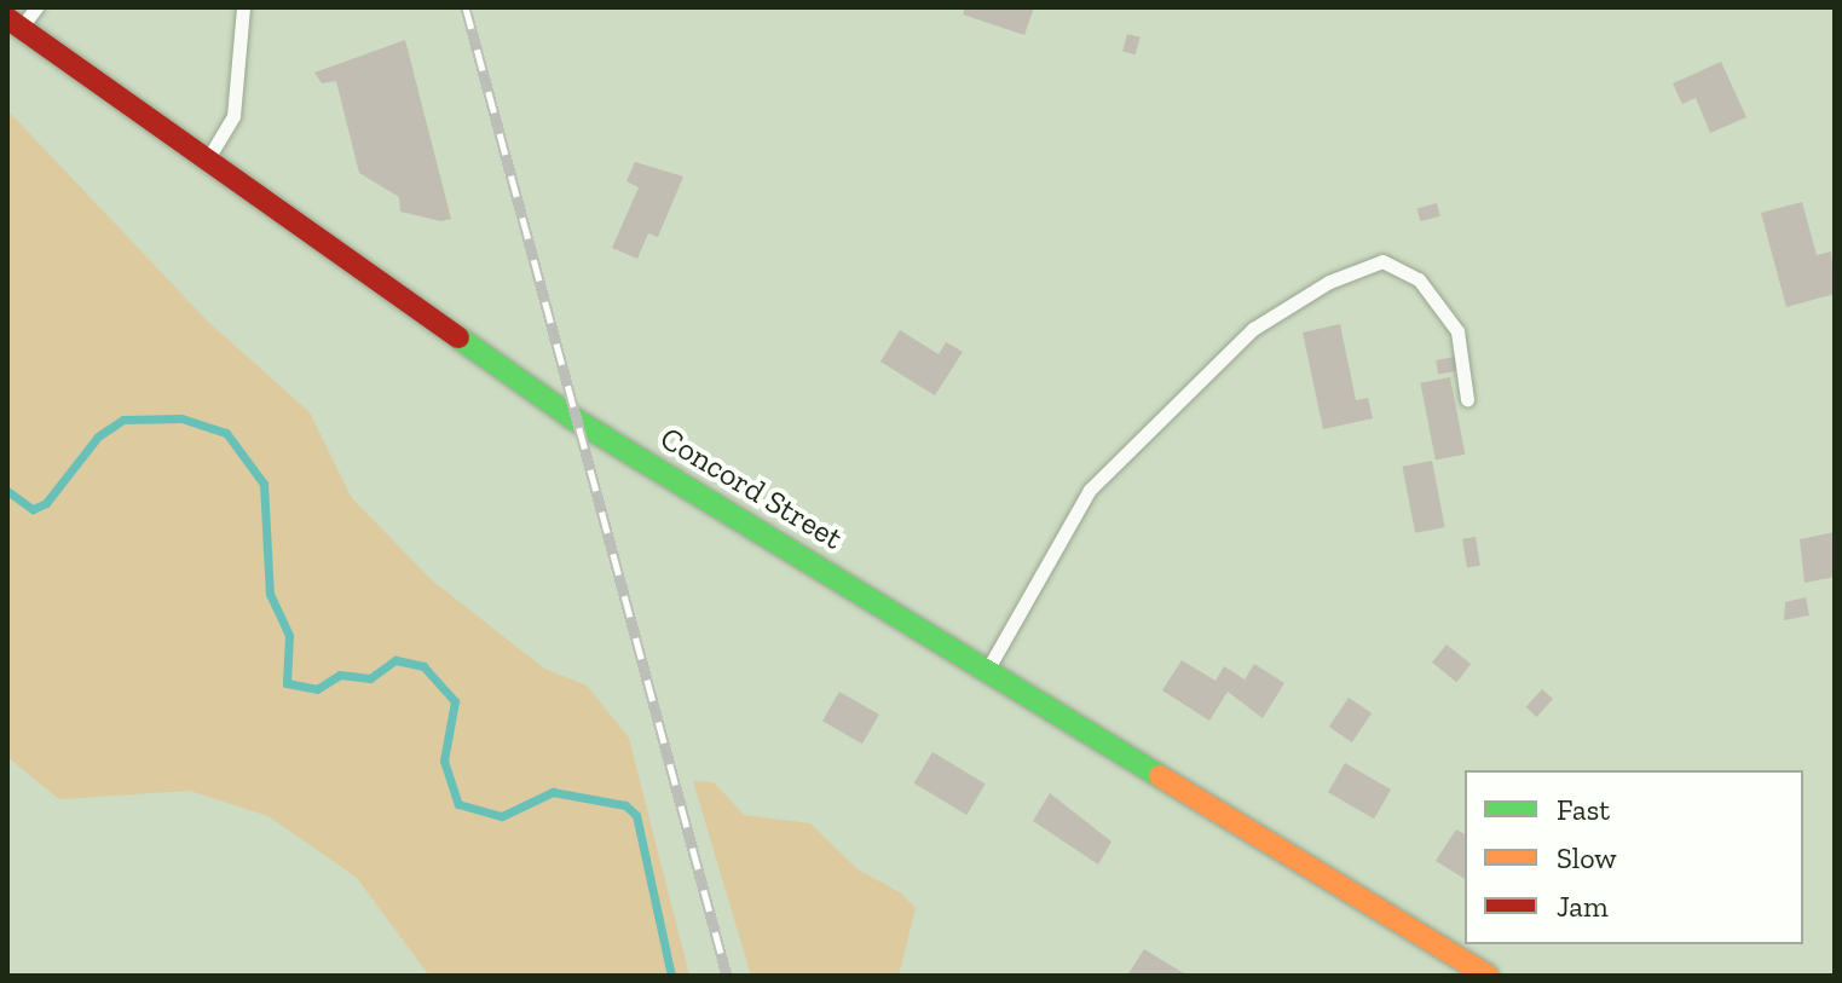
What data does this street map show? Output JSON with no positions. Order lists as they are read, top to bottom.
{
  "streets": {
    "street": ["Concord Street"]
  },
  "legend": ["Fast", "Slow", "Jam"]
}
